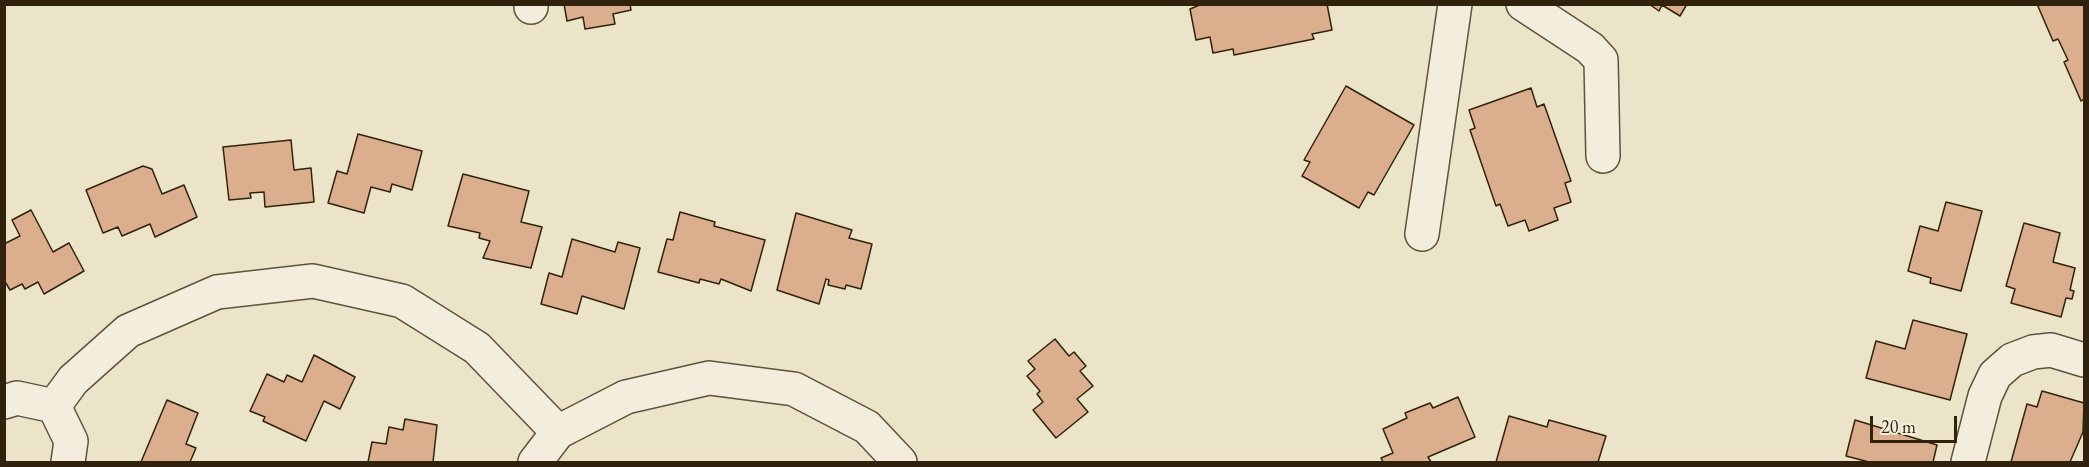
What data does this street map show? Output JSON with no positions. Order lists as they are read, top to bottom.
{
  "scale_bar": "20 m"
}
